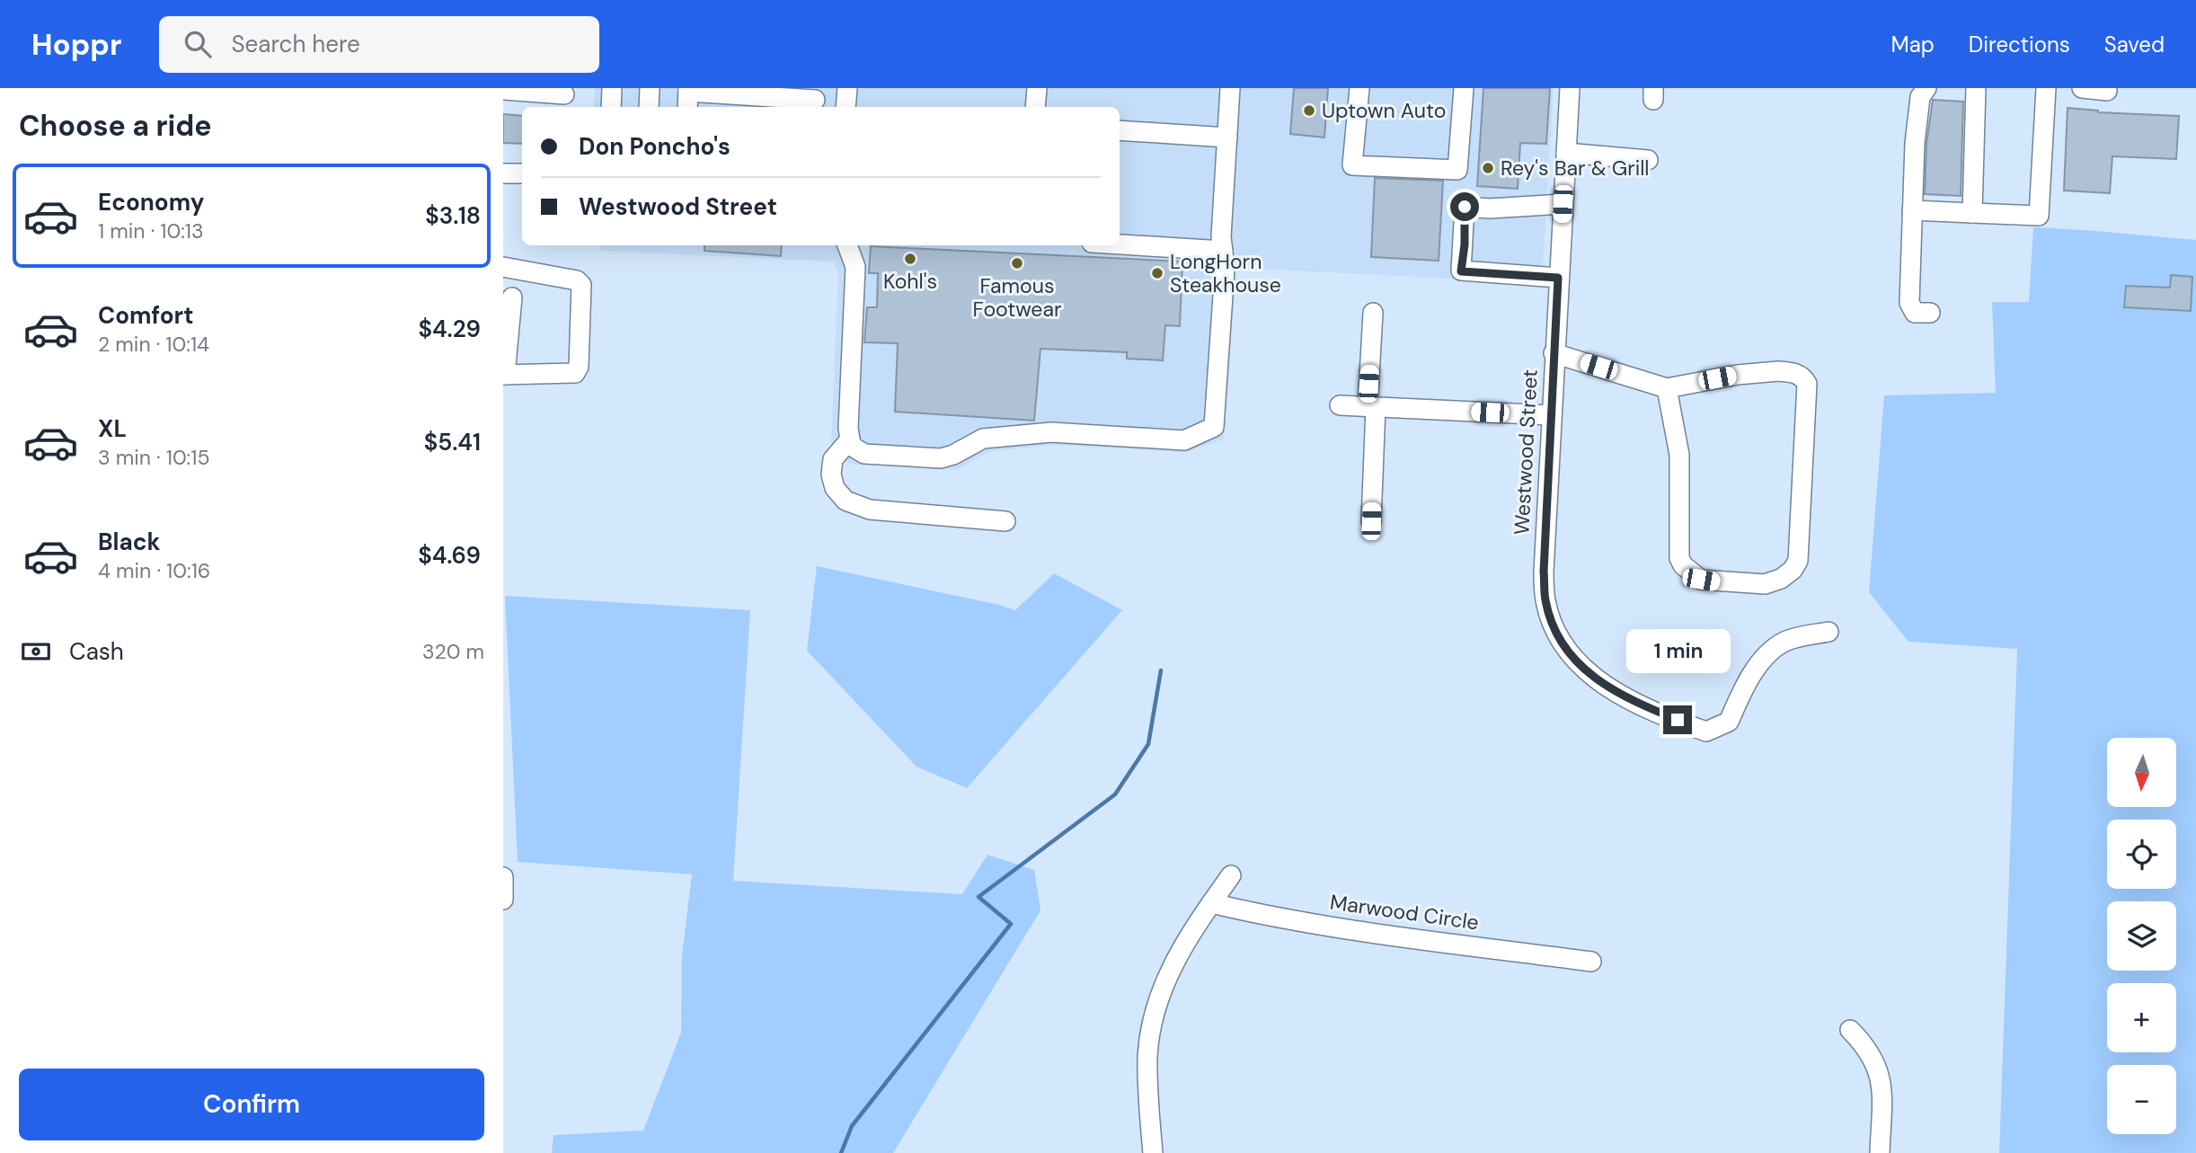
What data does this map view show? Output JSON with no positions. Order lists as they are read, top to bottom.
{
  "streets": {
    "street": ["Westwood Street", "Marwood Circle"]
  },
  "places": [
    "Uptown Auto",
    "Rey's Bar & Grill",
    "Kohl's",
    "Famous Footwear",
    "LongHorn Steakhouse"
  ],
  "north": "bottom",
  "page": {
    "header": "Hoppr",
    "search": "Search here",
    "nav": ["Map", "Directions", "Saved"],
    "heading": "Choose a ride",
    "banner": ["Don Poncho's", "Westwood Street"],
    "list": [
      {
        "name": "Economy",
        "note": "1 min · 10:13",
        "value": "$3.18"
      },
      {
        "name": "Comfort",
        "note": "2 min · 10:14",
        "value": "$4.29"
      },
      {
        "name": "XL",
        "note": "3 min · 10:15",
        "value": "$5.41"
      },
      {
        "name": "Black",
        "note": "4 min · 10:16",
        "value": "$4.69"
      }
    ],
    "pay": ["Cash", "320 m"],
    "bubble": "1 min",
    "map_buttons": ["+", "−"],
    "buttons": "Confirm"
  }
}
